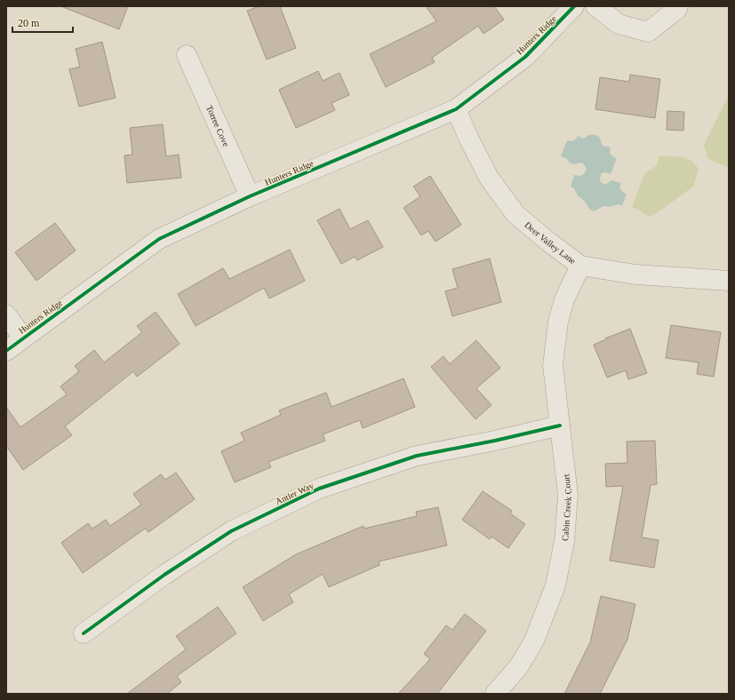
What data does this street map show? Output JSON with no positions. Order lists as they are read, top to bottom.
{
  "streets": {
    "street": [
      "Hunters Ridge",
      "Torree Cove",
      "Deer Valley Lane",
      "Antler Way",
      "Cabin Creek Court"
    ]
  },
  "crossings": [
    ["Hunters Ridge", "Torree Cove"],
    ["Hunters Ridge", "Deer Valley Lane"],
    ["Deer Valley Lane", "Cabin Creek Court"],
    ["Antler Way", "Cabin Creek Court"]
  ],
  "scale_bar": "20 m"
}
